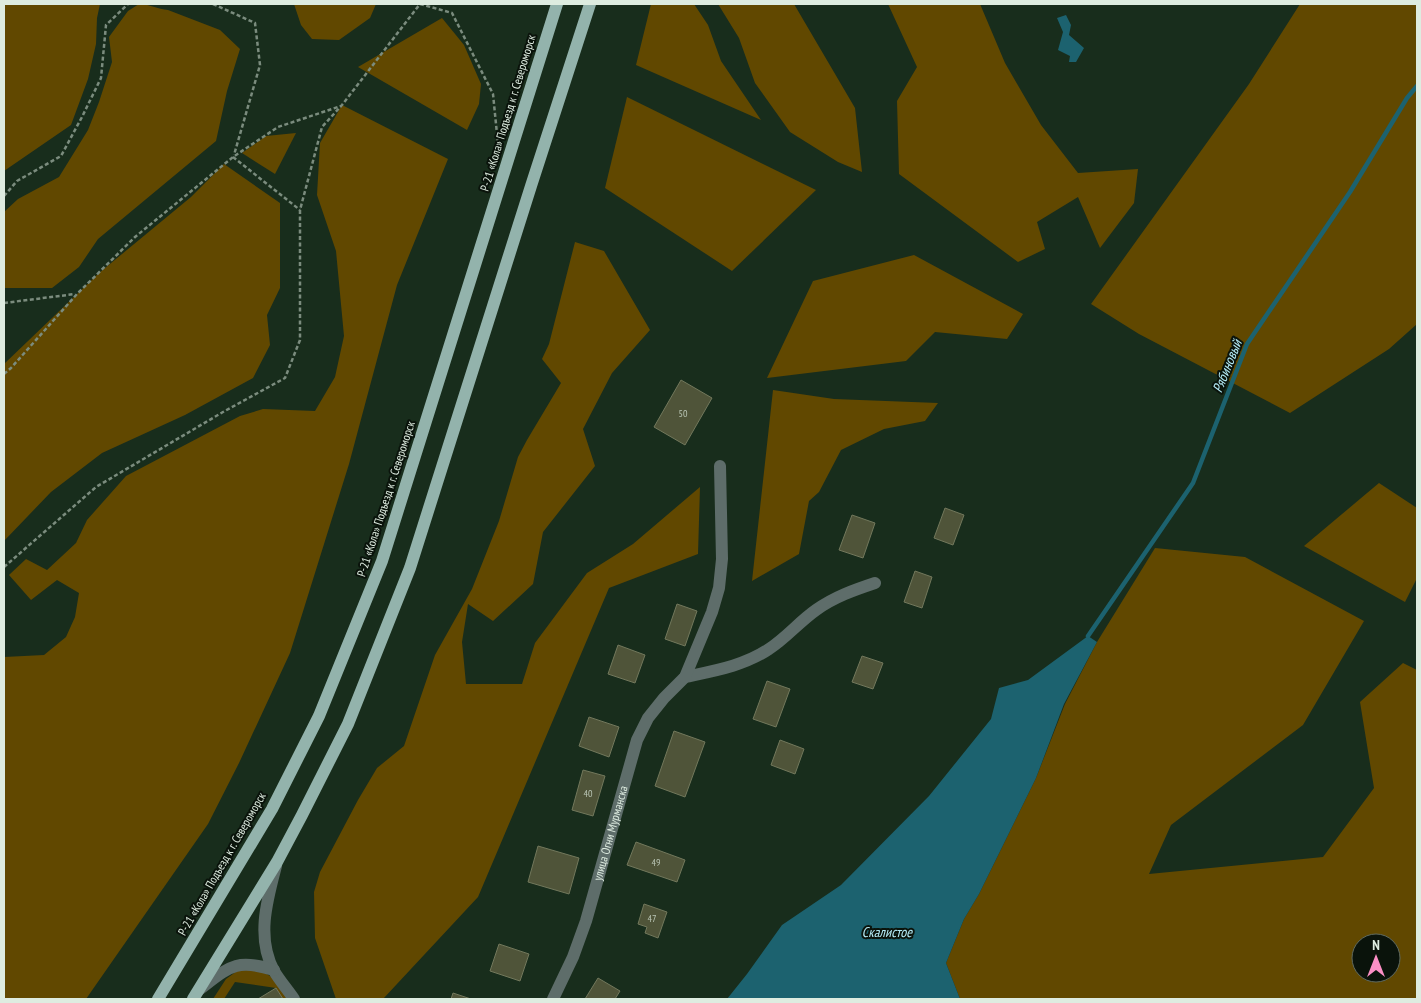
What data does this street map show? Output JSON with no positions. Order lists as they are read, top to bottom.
{
  "streets": {
    "main road": ["Р-21 «Кола» Подъезд к г. Североморск"],
    "street": ["улица Огни Мурманска"]
  },
  "water": ["Рябиновый", "Скалистое"],
  "house_numbers": [
    "50",
    "40",
    "49",
    "47"
  ],
  "north": "top"
}
